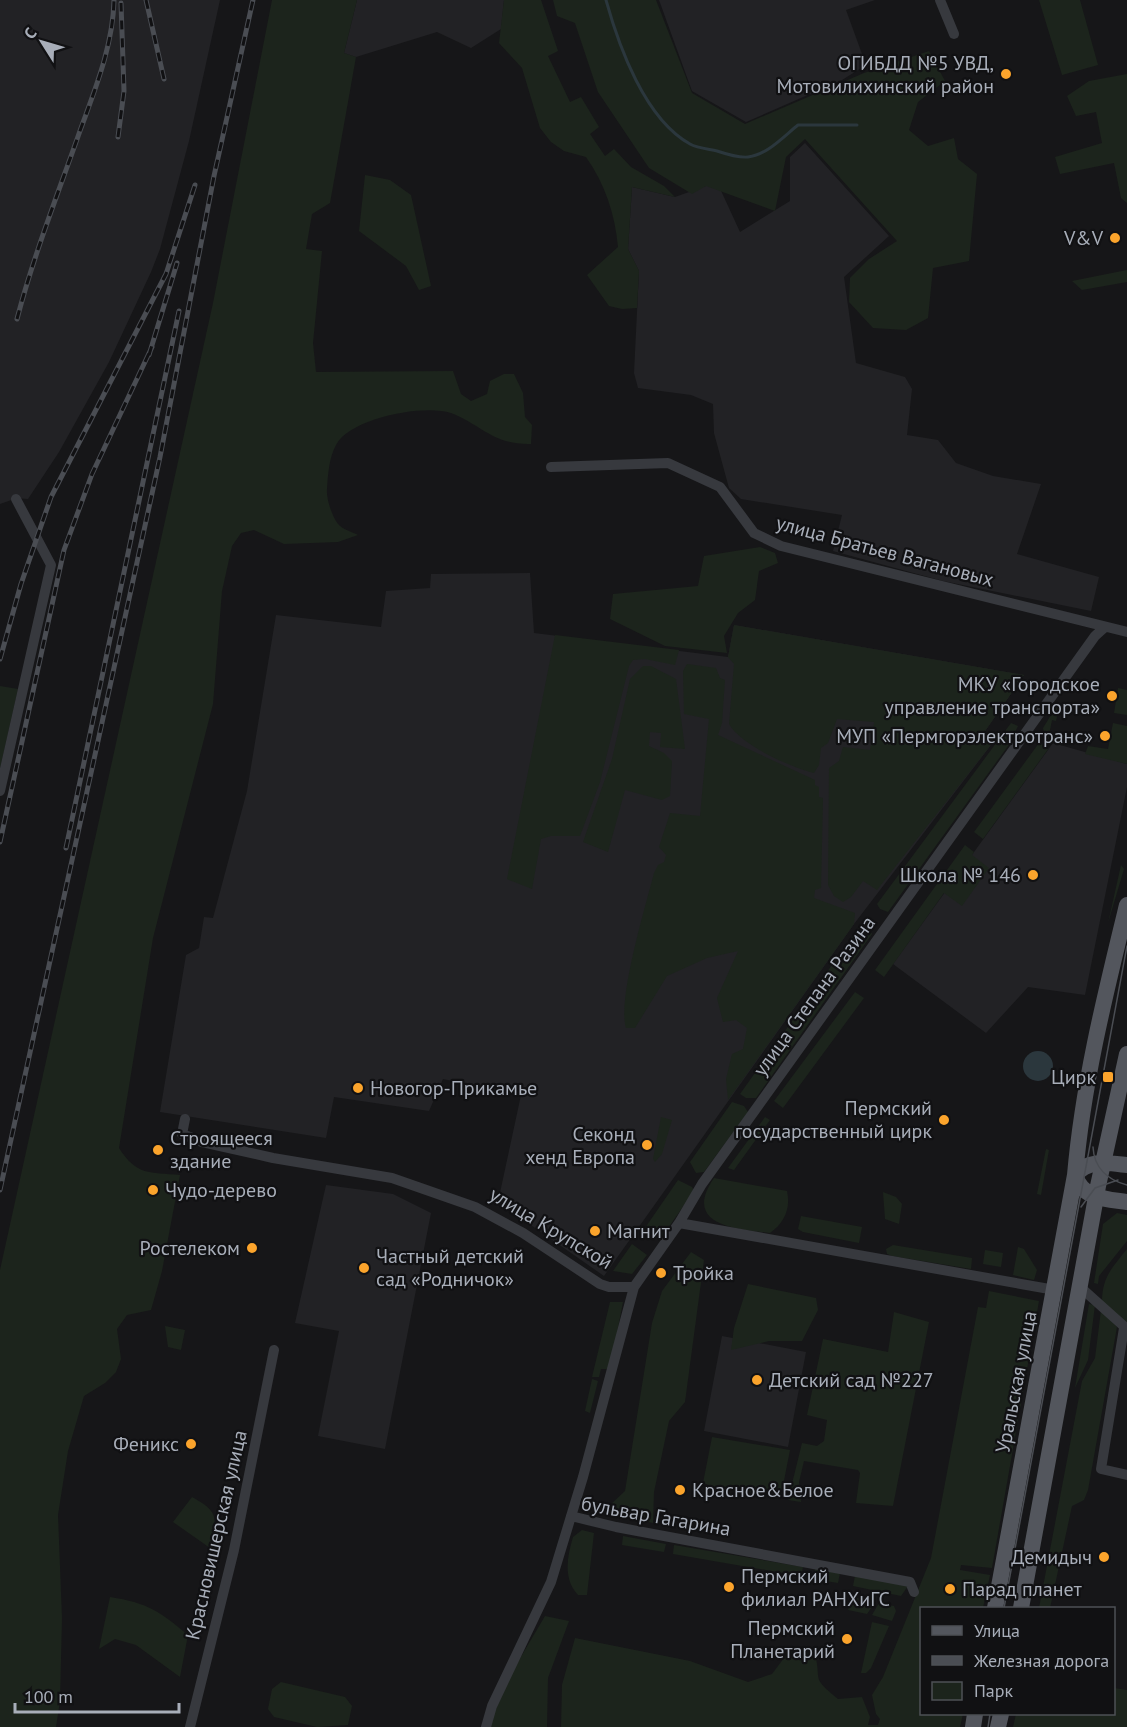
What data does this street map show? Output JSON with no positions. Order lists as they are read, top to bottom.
{
  "streets": {
    "main road": ["Уральская улица"],
    "street": [
      "улица Братьев Вагановых",
      "улица Степана Разина",
      "улица Крупской",
      "бульвар Гагарина",
      "Красновишерская улица"
    ]
  },
  "crossings": [
    ["улица Братьев Вагановых", "улица Степана Разина"],
    ["улица Степана Разина", "улица Крупской"],
    ["улица Степана Разина", "бульвар Гагарина"]
  ],
  "places": {
    "other": [
      "ОГИБДД №5 УВД, Мотовилихинский район",
      "V&V",
      "МКУ «Городское управление транспорта»",
      "МУП «Пермгорэлектротранс»",
      "Школа № 146",
      "Новогор-Прикамье",
      "Пермский государственный цирк",
      "Секонд хенд Европа",
      "Строящееся здание",
      "Чудо-дерево",
      "Магнит",
      "Ростелеком",
      "Частный детский сад «Родничок»",
      "Тройка",
      "Детский сад №227",
      "Феникс",
      "Красное&Белое",
      "Демидыч",
      "Пермский филиал РАНХиГС",
      "Парад планет",
      "Пермский Планетарий"
    ],
    "transit": ["Цирк"]
  },
  "legend": ["Улица", "Железная дорога", "Парк"],
  "scale_bar": "100 m",
  "north": "top left"
}
